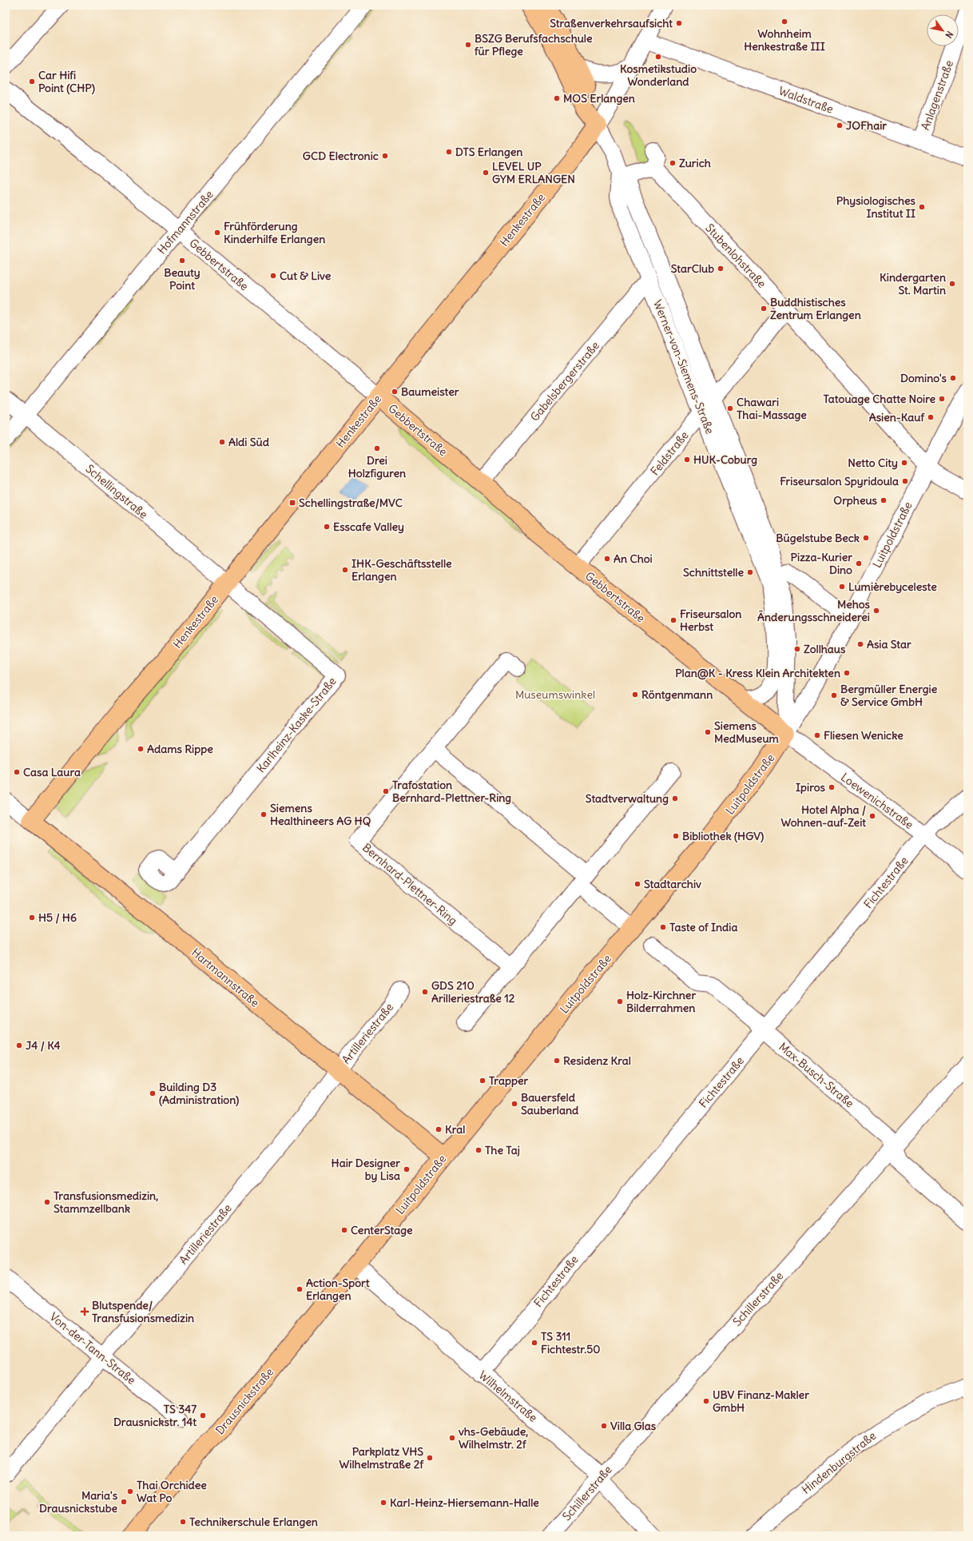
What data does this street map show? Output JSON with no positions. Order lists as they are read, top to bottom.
{
  "streets": {
    "main road": [
      "Henkestraße",
      "Gebbertstraße",
      "Werner-von-Siemens-Straße",
      "Luitpoldstraße",
      "Hartmannstraße",
      "Drausnickstraße"
    ],
    "street": [
      "Anlagenstraße",
      "Waldstraße",
      "Hofmannstraße",
      "Stubenlohstraße",
      "Gabelsbergerstraße",
      "Feldstraße",
      "Schellingstraße",
      "Karlheinz-Kaske-Straße",
      "Loewenichstraße",
      "Fichtestraße",
      "Bernhard-Plettner-Ring",
      "Artilleriestraße",
      "Max-Busch-Straße",
      "Schillerstraße",
      "Von-der-Tann-Straße",
      "Wilhelmstraße",
      "Hindenburgstraße"
    ]
  },
  "crossings": [
    ["Anlagenstraße", "Waldstraße"],
    ["Waldstraße", "Henkestraße"],
    ["Henkestraße", "Gebbertstraße"],
    ["Henkestraße", "Werner-von-Siemens-Straße"],
    ["Henkestraße", "Schellingstraße"],
    ["Henkestraße", "Karlheinz-Kaske-Straße"],
    ["Henkestraße", "Hartmannstraße"],
    ["Hofmannstraße", "Gebbertstraße"],
    ["Hofmannstraße", "Schellingstraße"],
    ["Stubenlohstraße", "Feldstraße"],
    ["Stubenlohstraße", "Luitpoldstraße"],
    ["Gebbertstraße", "Werner-von-Siemens-Straße"],
    ["Gebbertstraße", "Gabelsbergerstraße"],
    ["Gebbertstraße", "Feldstraße"],
    ["Gebbertstraße", "Luitpoldstraße"],
    ["Gebbertstraße", "Loewenichstraße"],
    ["Werner-von-Siemens-Straße", "Gabelsbergerstraße"],
    ["Werner-von-Siemens-Straße", "Feldstraße"],
    ["Werner-von-Siemens-Straße", "Luitpoldstraße"],
    ["Werner-von-Siemens-Straße", "Loewenichstraße"],
    ["Schellingstraße", "Karlheinz-Kaske-Straße"],
    ["Luitpoldstraße", "Loewenichstraße"],
    ["Luitpoldstraße", "Hartmannstraße"],
    ["Luitpoldstraße", "Wilhelmstraße"],
    ["Luitpoldstraße", "Drausnickstraße"],
    ["Loewenichstraße", "Fichtestraße"],
    ["Fichtestraße", "Max-Busch-Straße"],
    ["Fichtestraße", "Wilhelmstraße"],
    ["Hartmannstraße", "Artilleriestraße"],
    ["Artilleriestraße", "Von-der-Tann-Straße"],
    ["Max-Busch-Straße", "Schillerstraße"],
    ["Schillerstraße", "Wilhelmstraße"],
    ["Wilhelmstraße", "Drausnickstraße"]
  ],
  "parks": ["Museumswinkel"],
  "places": {
    "other": [
      "Wohnheim Henkestraße III",
      "Straßenverkehrsaufsicht",
      "BSZG Berufsfachschule für Pflege",
      "Kosmetikstudio Wonderland",
      "Car Hifi Point (CHP)",
      "MOS Erlangen",
      "JOFhair",
      "DTS Erlangen",
      "GCD Electronic",
      "Zurich",
      "LEVEL UP GYM ERLANGEN",
      "Physiologisches Institut II",
      "Frühförderung Kinderhilfe Erlangen",
      "Beauty Point",
      "StarClub",
      "Cut & Live",
      "Kindergarten St. Martin",
      "Buddhistisches Zentrum Erlangen",
      "Domino's",
      "Baumeister",
      "Tatouage Chatte Noire",
      "Chawari Thai-Massage",
      "Asien-Kauf",
      "Aldi Süd",
      "Drei Holzfiguren",
      "HUK-Coburg",
      "Netto City",
      "Friseursalon Spyridoula",
      "Orpheus",
      "Esscafe Valley",
      "Bügelstube Beck",
      "An Choi",
      "Pizza-Kurier Dino",
      "IHK-Geschäftsstelle Erlangen",
      "Schnittstelle",
      "Lumièrebyceleste",
      "Mehos Änderungsschneiderei",
      "Friseursalon Herbst",
      "Asia Star",
      "Zollhaus",
      "Plan@K - Kress Klein Architekten",
      "Röntgenmann",
      "Bergmüller Energie & Service GmbH",
      "Siemens MedMuseum",
      "Fliesen Wenicke",
      "Adams Rippe",
      "Casa Laura",
      "Ipiros",
      "Trafostation Bernhard-Plettner-Ring",
      "Stadtverwaltung",
      "Siemens Healthineers AG HQ",
      "Hotel Alpha / Wohnen-auf-Zeit",
      "Bibliothek (HGV)",
      "Stadtarchiv",
      "H5 / H6",
      "Taste of India",
      "GDS 210 Arilleriestraße 12",
      "Holz-Kirchner Bilderrahmen",
      "J4 / K4",
      "Residenz Kral",
      "Trapper",
      "Building D3 (Administration)",
      "Bauersfeld Sauberland",
      "Kral",
      "The Taj",
      "Hair Designer by Lisa",
      "Transfusionsmedizin, Stammzellbank",
      "CenterStage",
      "Action-Sport Erlangen",
      "TS 311 Fichtestr.50",
      "UBV Finanz-Makler GmbH",
      "TS 347 Drausnickstr. 14t",
      "Villa Glas",
      "vhs-Gebäude, Wilhelmstr. 2f",
      "Parkplatz VHS Wilhelmstraße 2f",
      "Thai Orchidee Wat Po",
      "Maria's Drausnickstube",
      "Karl-Heinz-Hiersemann-Halle",
      "Technikerschule Erlangen"
    ],
    "transit": ["Schellingstraße/MVC"],
    "health": ["Blutspende/ Transfusionsmedizin"]
  },
  "north": "bottom right"
}
